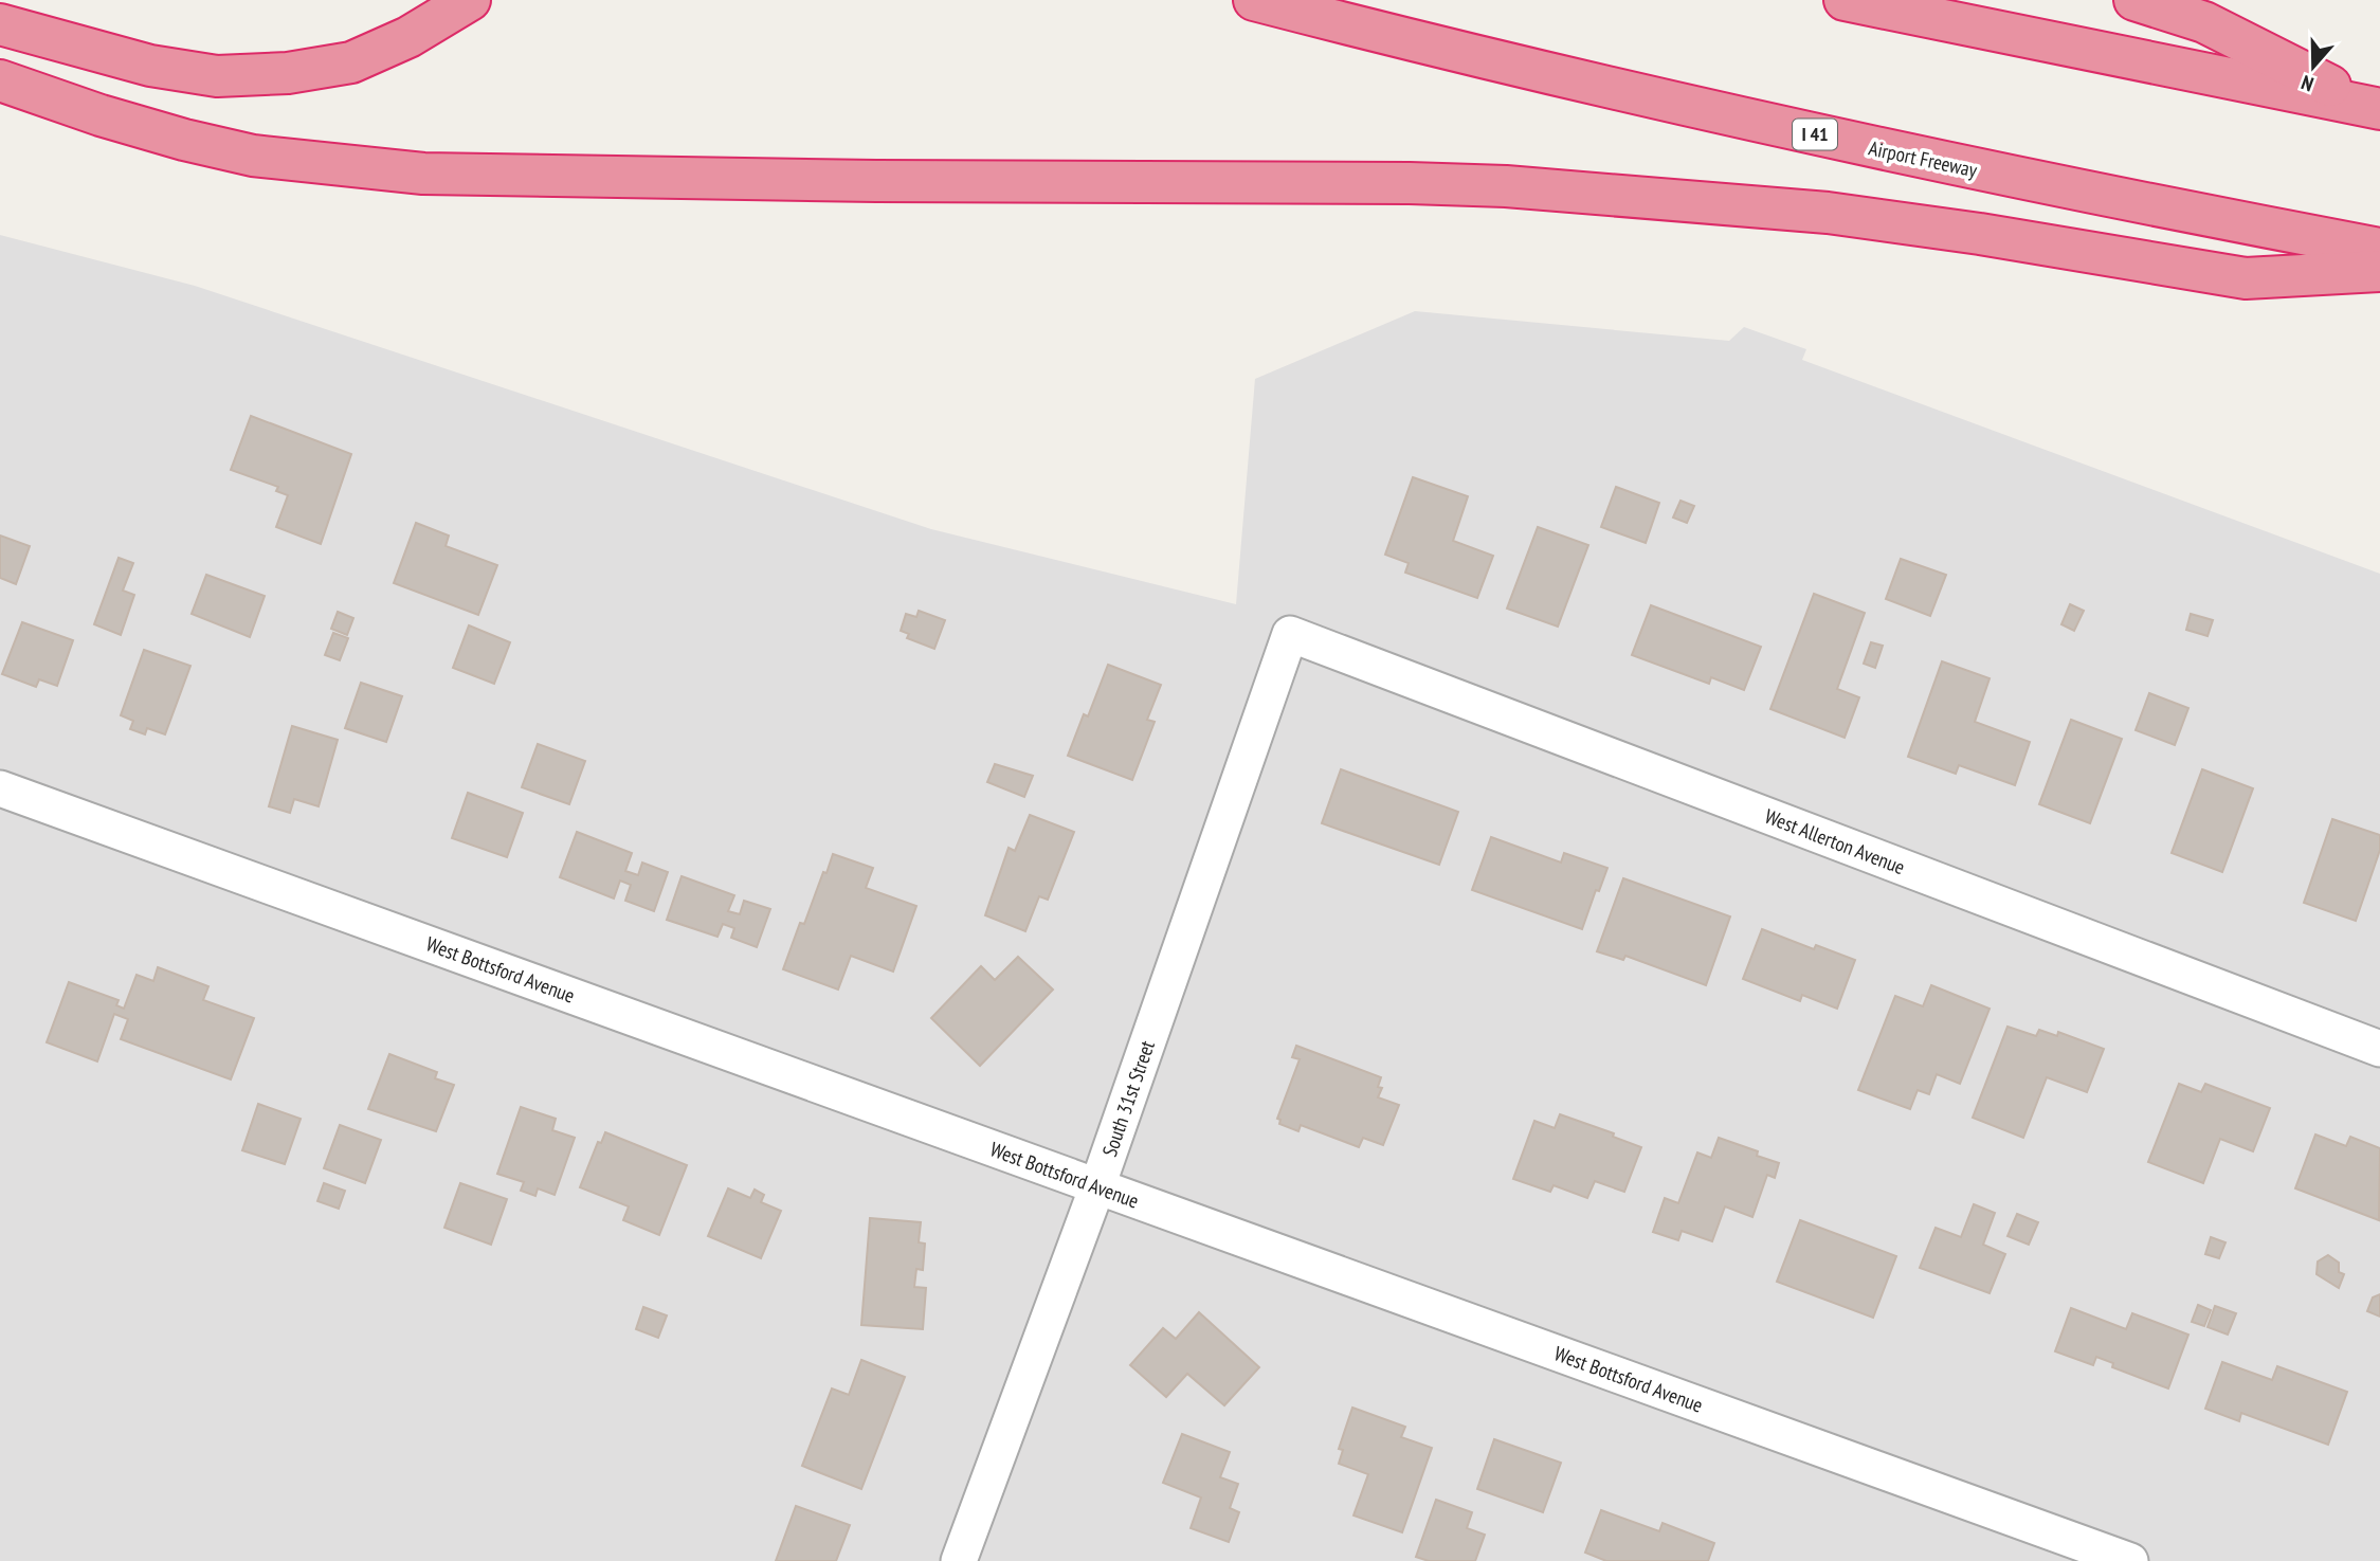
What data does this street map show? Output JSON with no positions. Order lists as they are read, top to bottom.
{
  "streets": {
    "highway": ["I 41", "Airport Freeway"],
    "street": ["West Allerton Avenue", "West Bottsford Avenue", "South 31st Street"]
  },
  "crossings": [
    ["West Allerton Avenue", "South 31st Street"],
    ["West Bottsford Avenue", "South 31st Street"]
  ],
  "north": "bottom"
}
